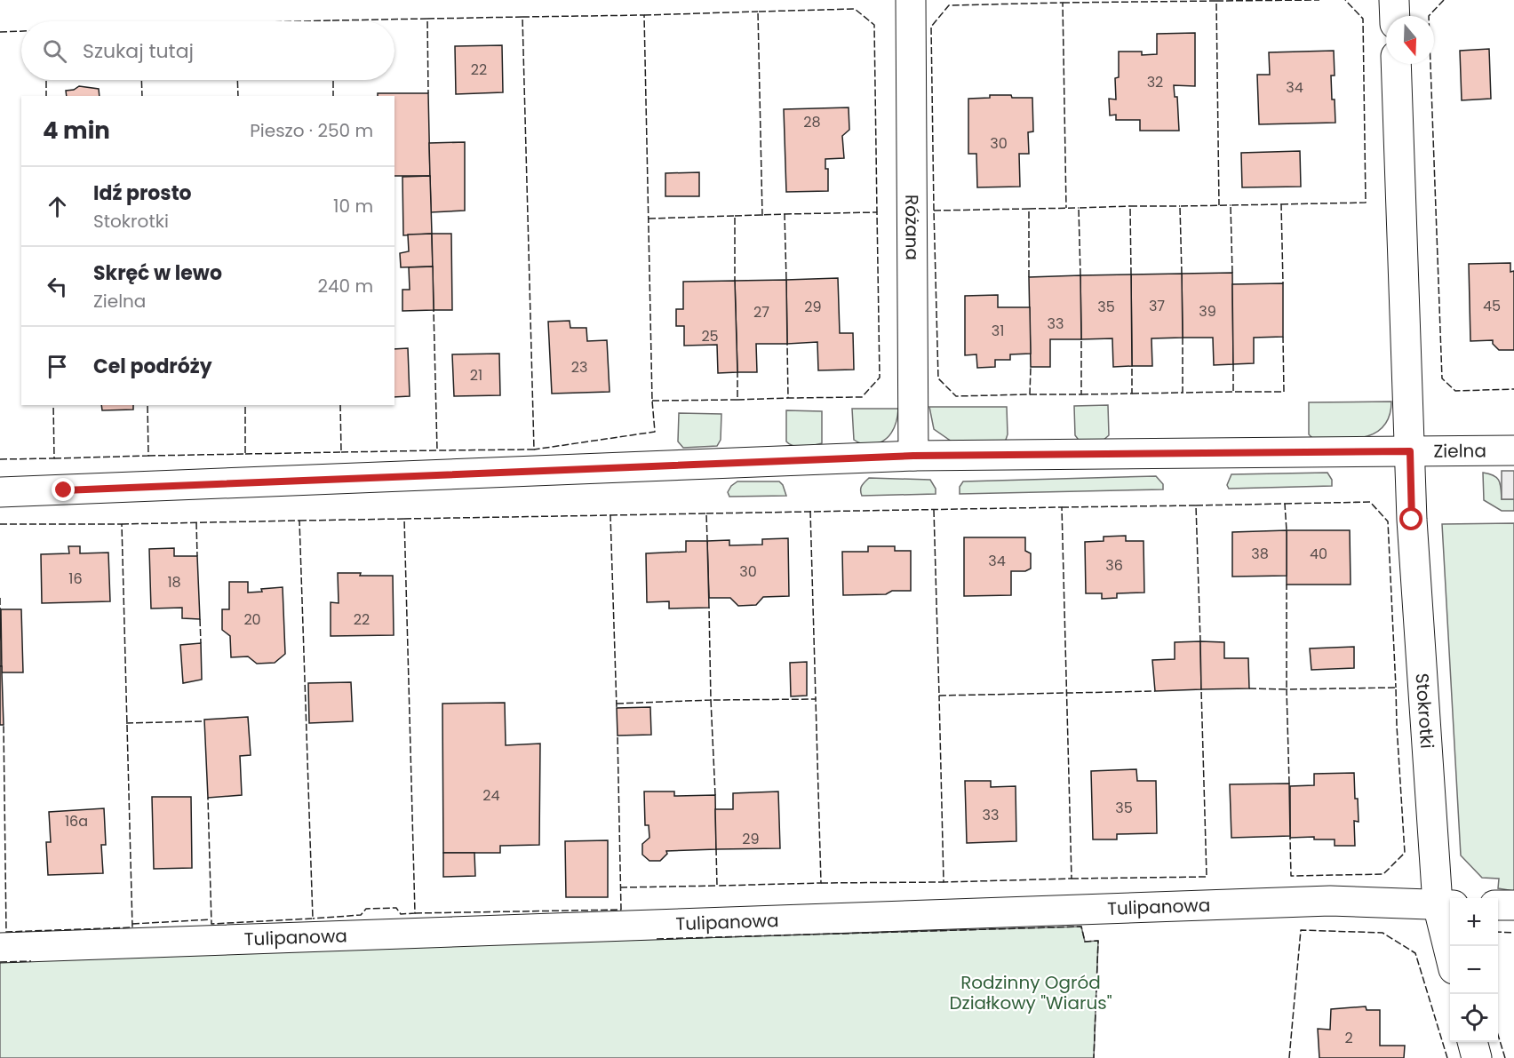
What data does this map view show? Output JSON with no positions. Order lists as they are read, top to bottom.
{
  "streets": {
    "street": [
      "Różana",
      "Zielna",
      "Stokrotki",
      "Tulipanowa"
    ]
  },
  "crossings": [
    ["Różana", "Zielna"],
    ["Zielna", "Stokrotki"],
    ["Stokrotki", "Tulipanowa"]
  ],
  "parks": ["Rodzinny Ogród Działkowy \"Wiarus\""],
  "house_numbers": [
    "22",
    "32",
    "34",
    "28",
    "30",
    "37",
    "45",
    "29",
    "35",
    "39",
    "27",
    "33",
    "31",
    "25",
    "23",
    "21",
    "38",
    "40",
    "34",
    "36",
    "30",
    "16",
    "18",
    "20",
    "22",
    "24",
    "35",
    "33",
    "16a",
    "29",
    "2"
  ],
  "north": "bottom",
  "page": {
    "search": "Szukaj tutaj",
    "heading": ["4 min", "Pieszo · 250 m"],
    "list": [
      ["Idź prosto", "Stokrotki", "10 m"],
      ["Skręć w lewo", "Zielna", "240 m"],
      "Cel podróży"
    ],
    "map_buttons": ["+", "−"]
  }
}
